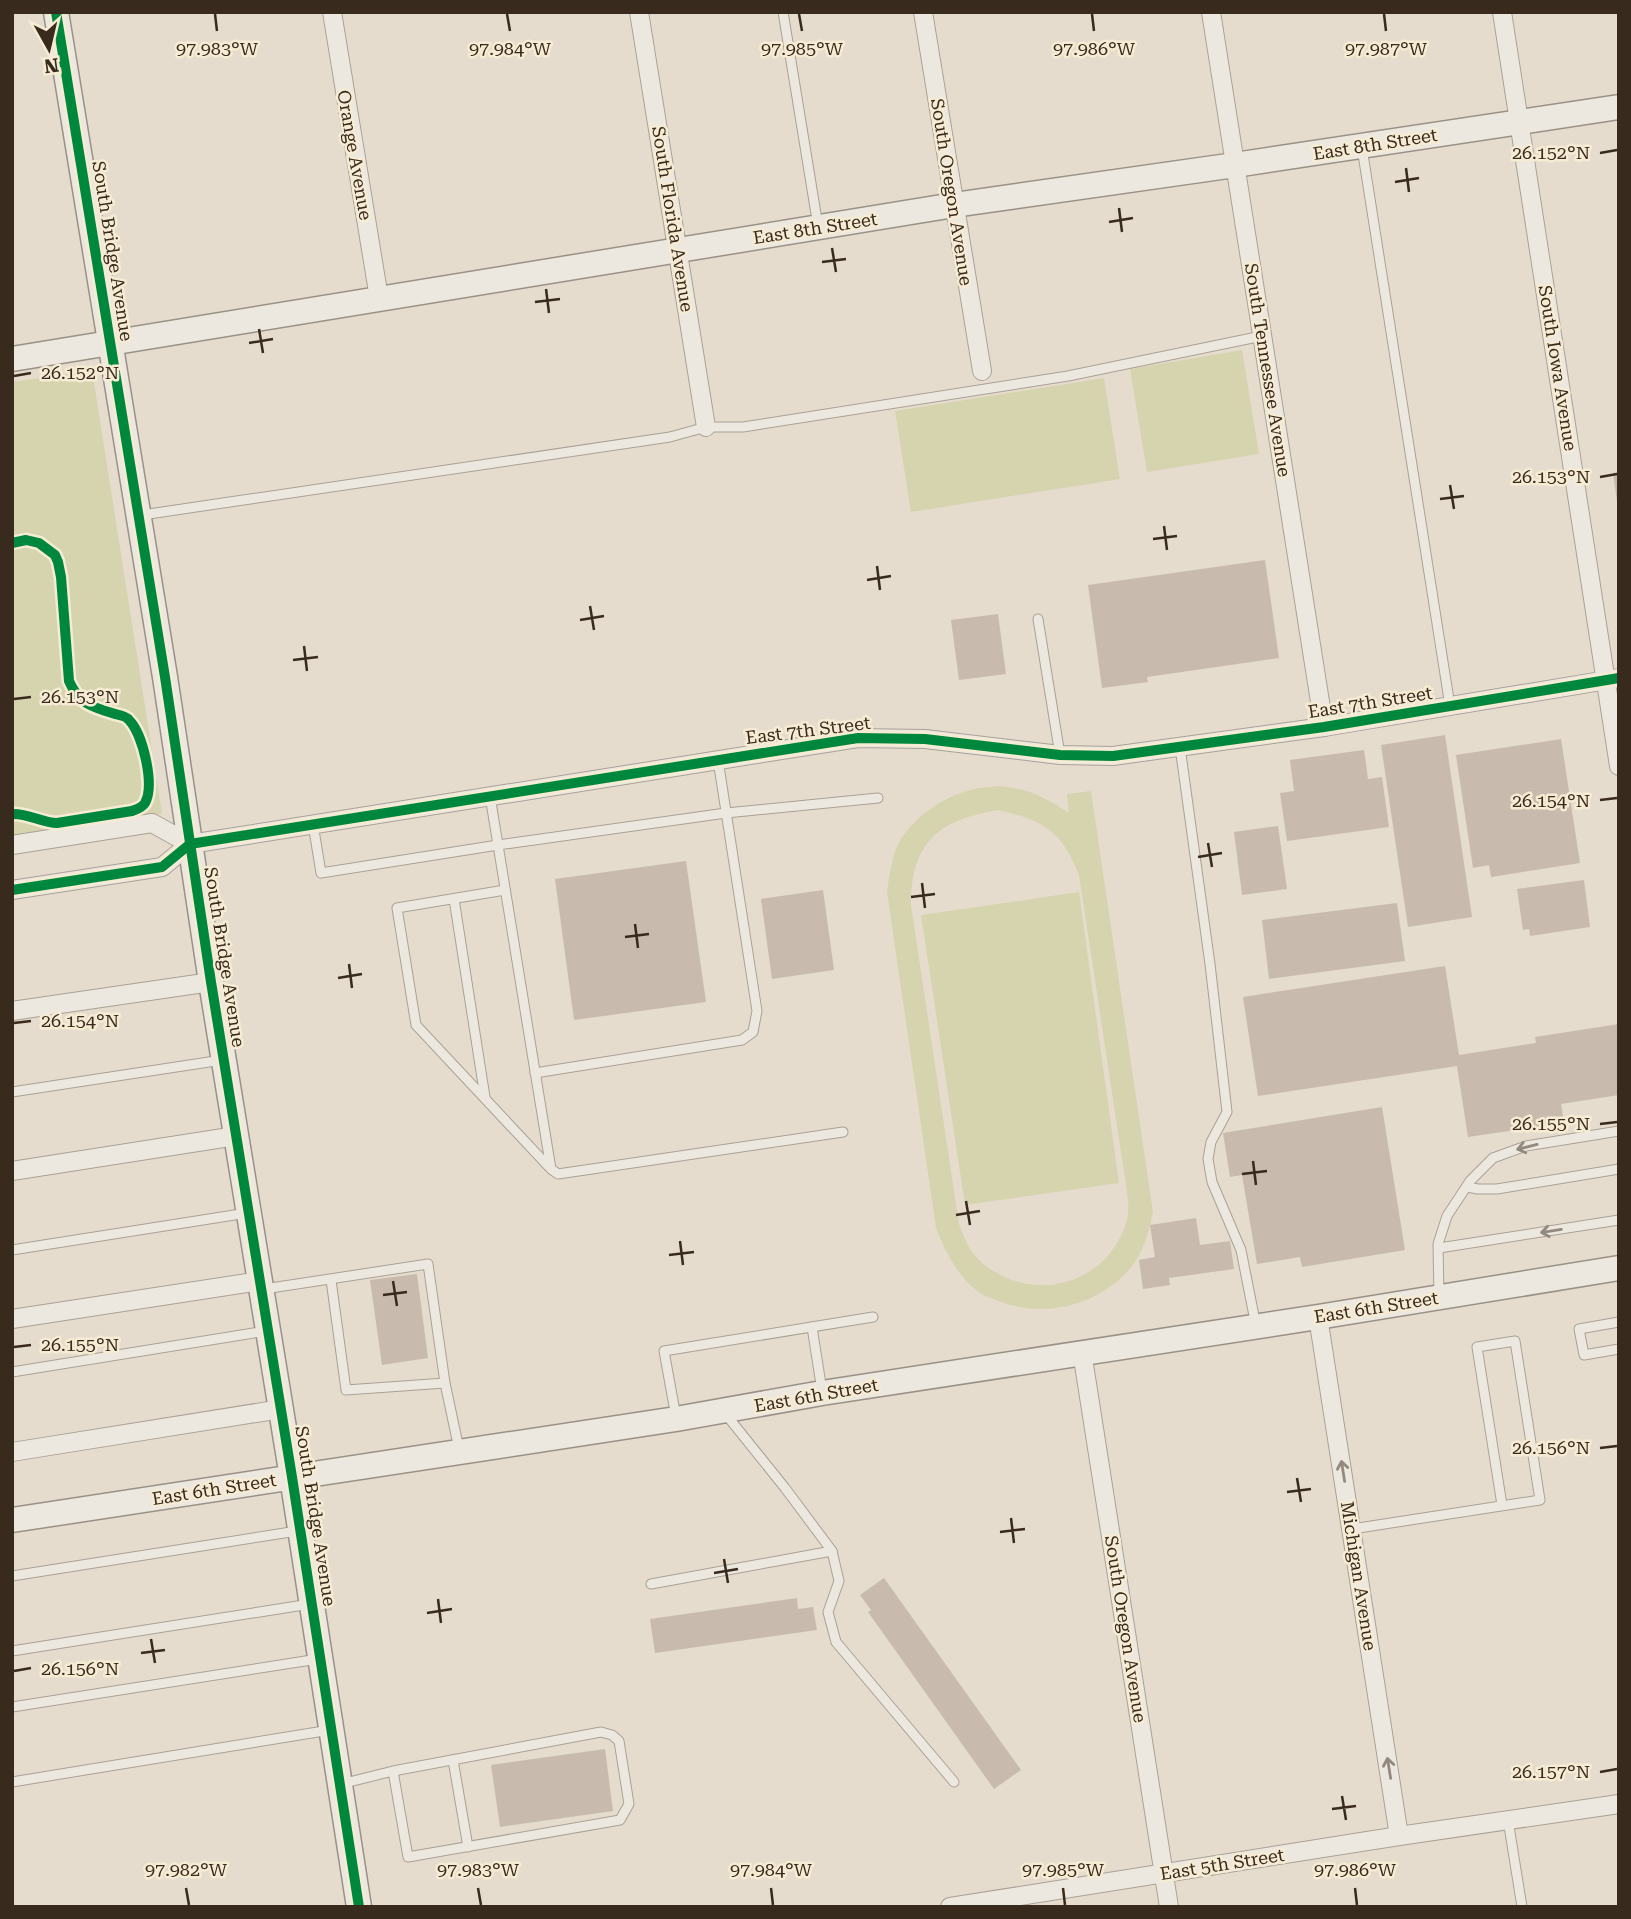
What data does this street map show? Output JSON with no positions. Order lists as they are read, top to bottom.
{
  "streets": {
    "street": [
      "East 8th Street",
      "Orange Avenue",
      "South Oregon Avenue",
      "South Florida Avenue",
      "South Bridge Avenue",
      "South Iowa Avenue",
      "South Tennessee Avenue",
      "East 7th Street",
      "East 6th Street",
      "Michigan Avenue",
      "East 5th Street"
    ]
  },
  "crossings": [
    ["East 8th Street", "Orange Avenue"],
    ["East 8th Street", "South Oregon Avenue"],
    ["East 8th Street", "South Florida Avenue"],
    ["East 8th Street", "South Bridge Avenue"],
    ["East 8th Street", "South Iowa Avenue"],
    ["East 8th Street", "South Tennessee Avenue"],
    ["South Oregon Avenue", "East 6th Street"],
    ["South Oregon Avenue", "East 5th Street"],
    ["South Bridge Avenue", "East 7th Street"],
    ["South Bridge Avenue", "East 6th Street"],
    ["South Iowa Avenue", "East 7th Street"],
    ["South Tennessee Avenue", "East 7th Street"],
    ["East 6th Street", "Michigan Avenue"],
    ["Michigan Avenue", "East 5th Street"]
  ],
  "one_way": ["Michigan Avenue"],
  "north": "bottom",
  "coordinates": [
    "97.983°W",
    "97.984°W",
    "97.985°W",
    "97.986°W",
    "97.987°W",
    "26.152°N",
    "26.153°N",
    "26.154°N",
    "26.155°N",
    "26.156°N",
    "26.157°N",
    "97.982°W"
  ]
}
